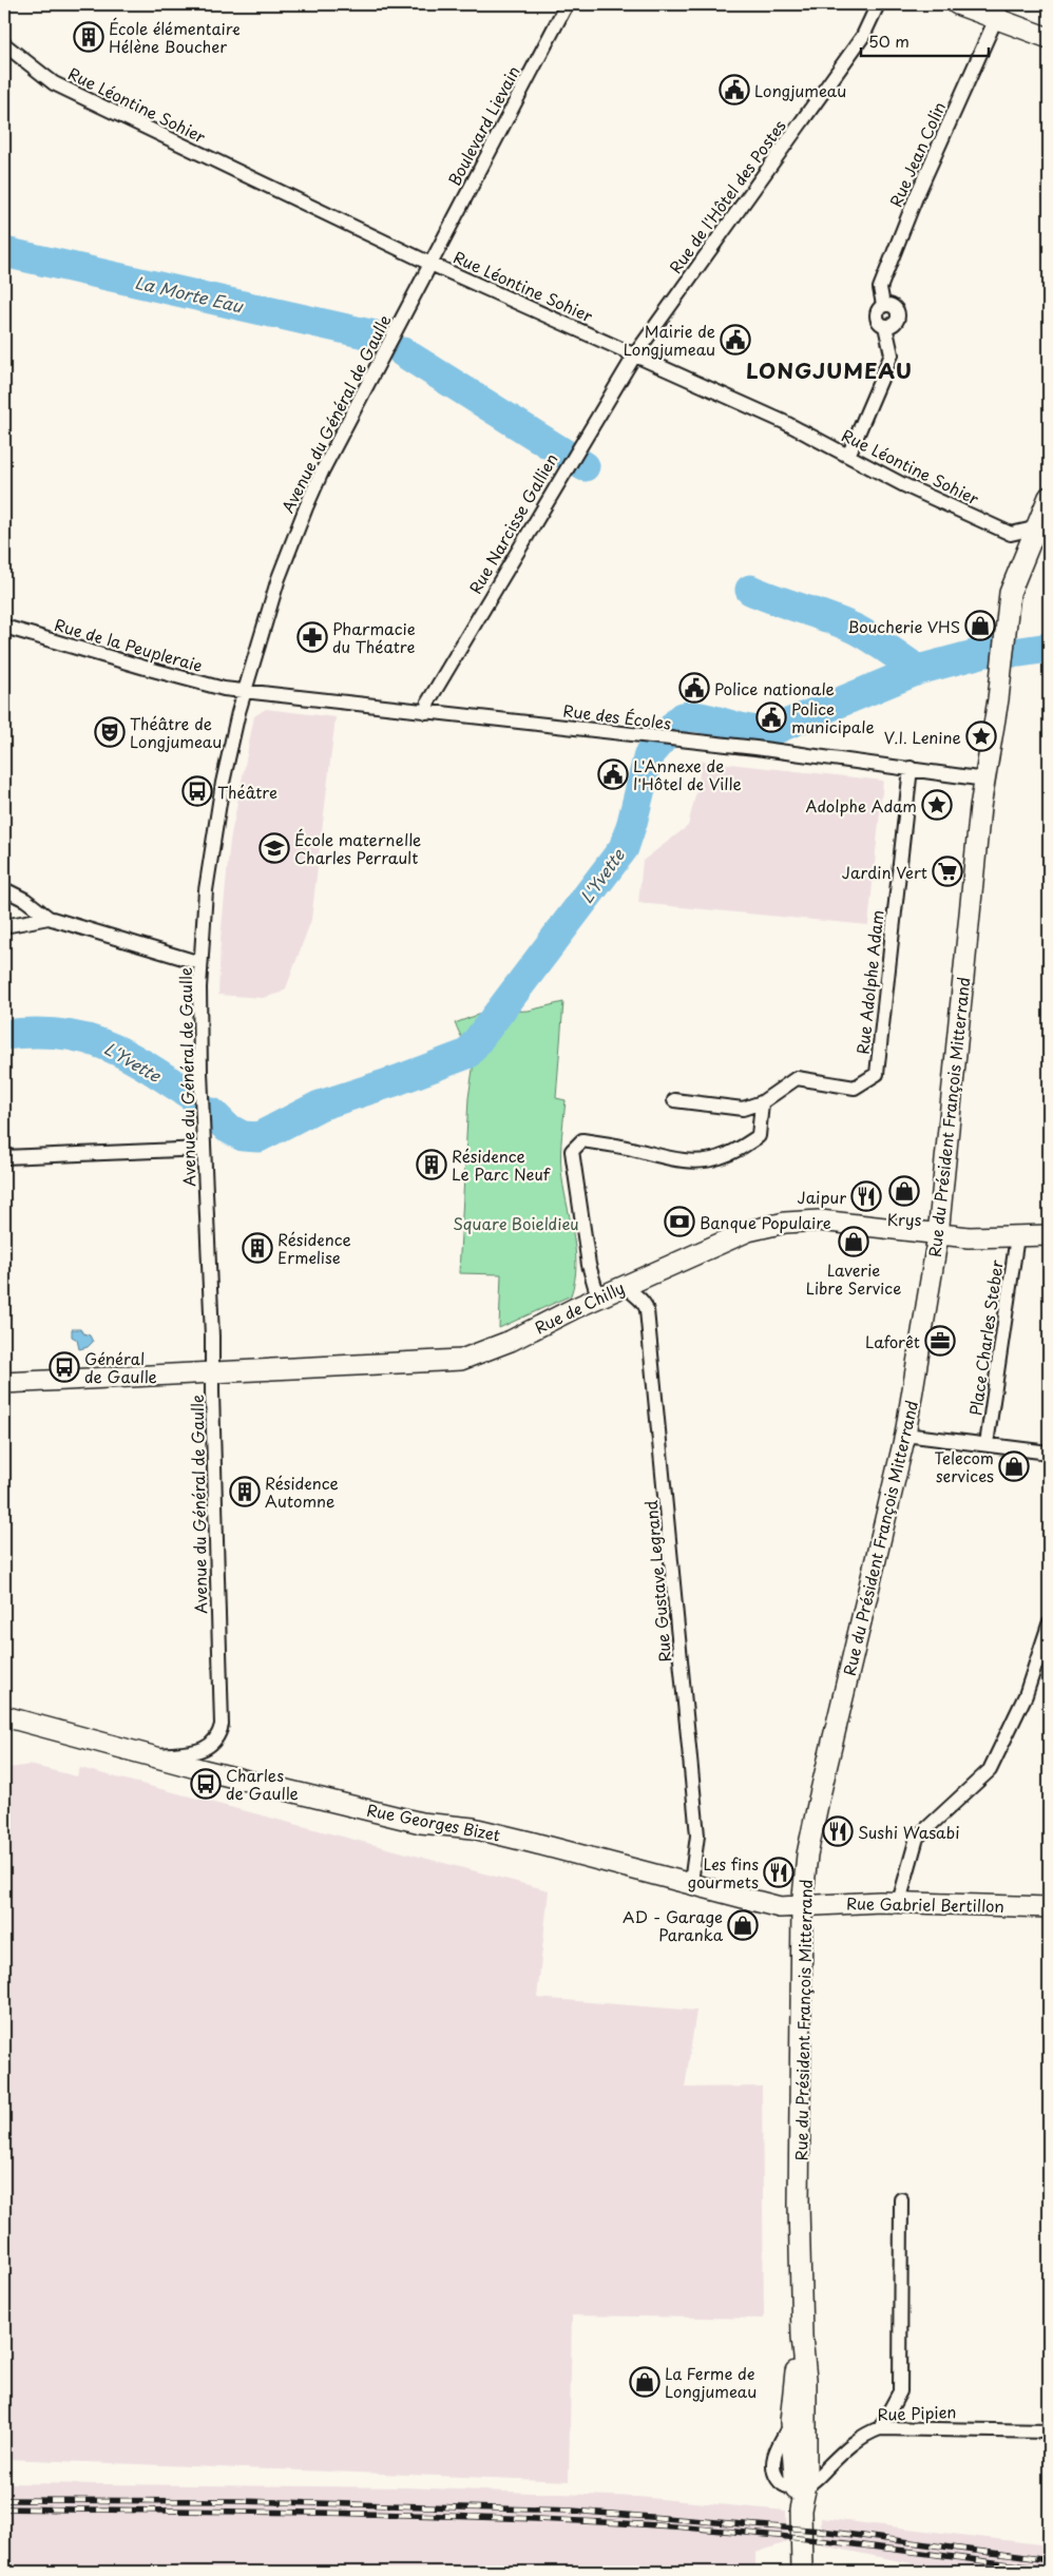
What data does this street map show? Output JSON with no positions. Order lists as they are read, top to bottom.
{
  "streets": {
    "main road": [
      "Rue du Président François Mitterrand",
      "Rue de Chilly",
      "Rue Georges Bizet",
      "Rue Gabriel Bertillon"
    ],
    "street": [
      "Rue Léontine Sohier",
      "Boulevard Lievain",
      "Rue Jean Colin",
      "Rue de l'Hôtel des Postes",
      "Avenue du Général de Gaulle",
      "Rue Narcisse Gallien",
      "Rue de la Peupleraie",
      "Rue des Écoles",
      "Rue Adolphe Adam",
      "Place Charles Steber",
      "Rue Gustave Legrand",
      "Rue Pipien"
    ]
  },
  "crossings": [
    ["Rue Léontine Sohier", "Boulevard Lievain"],
    ["Rue Léontine Sohier", "Rue Jean Colin"],
    ["Rue Léontine Sohier", "Rue de l'Hôtel des Postes"],
    ["Rue Léontine Sohier", "Avenue du Général de Gaulle"],
    ["Rue Léontine Sohier", "Rue Narcisse Gallien"],
    ["Rue Léontine Sohier", "Rue du Président François Mitterrand"],
    ["Boulevard Lievain", "Avenue du Général de Gaulle"],
    ["Rue de l'Hôtel des Postes", "Rue Narcisse Gallien"],
    ["Avenue du Général de Gaulle", "Rue de la Peupleraie"],
    ["Avenue du Général de Gaulle", "Rue des Écoles"],
    ["Avenue du Général de Gaulle", "Rue de Chilly"],
    ["Avenue du Général de Gaulle", "Rue Georges Bizet"],
    ["Rue Narcisse Gallien", "Rue des Écoles"],
    ["Rue de la Peupleraie", "Rue des Écoles"],
    ["Rue des Écoles", "Rue Adolphe Adam"],
    ["Rue des Écoles", "Rue du Président François Mitterrand"],
    ["Rue du Président François Mitterrand", "Rue de Chilly"],
    ["Rue du Président François Mitterrand", "Rue Georges Bizet"],
    ["Rue du Président François Mitterrand", "Rue Gabriel Bertillon"],
    ["Rue du Président François Mitterrand", "Rue Pipien"],
    ["Rue de Chilly", "Place Charles Steber"],
    ["Rue de Chilly", "Rue Gustave Legrand"],
    ["Rue Gustave Legrand", "Rue Georges Bizet"],
    ["Rue Georges Bizet", "Rue Gabriel Bertillon"]
  ],
  "districts": ["LONGJUMEAU"],
  "water": ["La Morte Eau", "L'Yvette"],
  "parks": ["Square Boieldieu"],
  "places": {
    "building": [
      "École élémentaire Hélène Boucher",
      "Résidence Le Parc Neuf",
      "Résidence Ermelise",
      "Résidence Automne"
    ],
    "public building": [
      "Longjumeau",
      "Mairie de Longjumeau",
      "Police nationale",
      "Police municipale",
      "L'Annexe de l'Hôtel de Ville"
    ],
    "shop": [
      "Boucherie VHS",
      "Krys",
      "Laverie Libre Service",
      "Telecom services",
      "AD - Garage Paranka",
      "La Ferme de Longjumeau"
    ],
    "pharmacy": ["Pharmacie du Théatre"],
    "theatre": ["Théâtre de Longjumeau"],
    "place": ["V.I. Lenine", "Adolphe Adam"],
    "bus stop": ["Théâtre", "Général de Gaulle", "Charles de Gaulle"],
    "school or university": ["École maternelle Charles Perrault"],
    "supermarket": ["Jardin Vert"],
    "restaurant": ["Jaipur", "Sushi Wasabi", "Les fins gourmets"],
    "bank": ["Banque Populaire"],
    "office": ["Laforêt"]
  },
  "scale_bar": "50 m"
}
